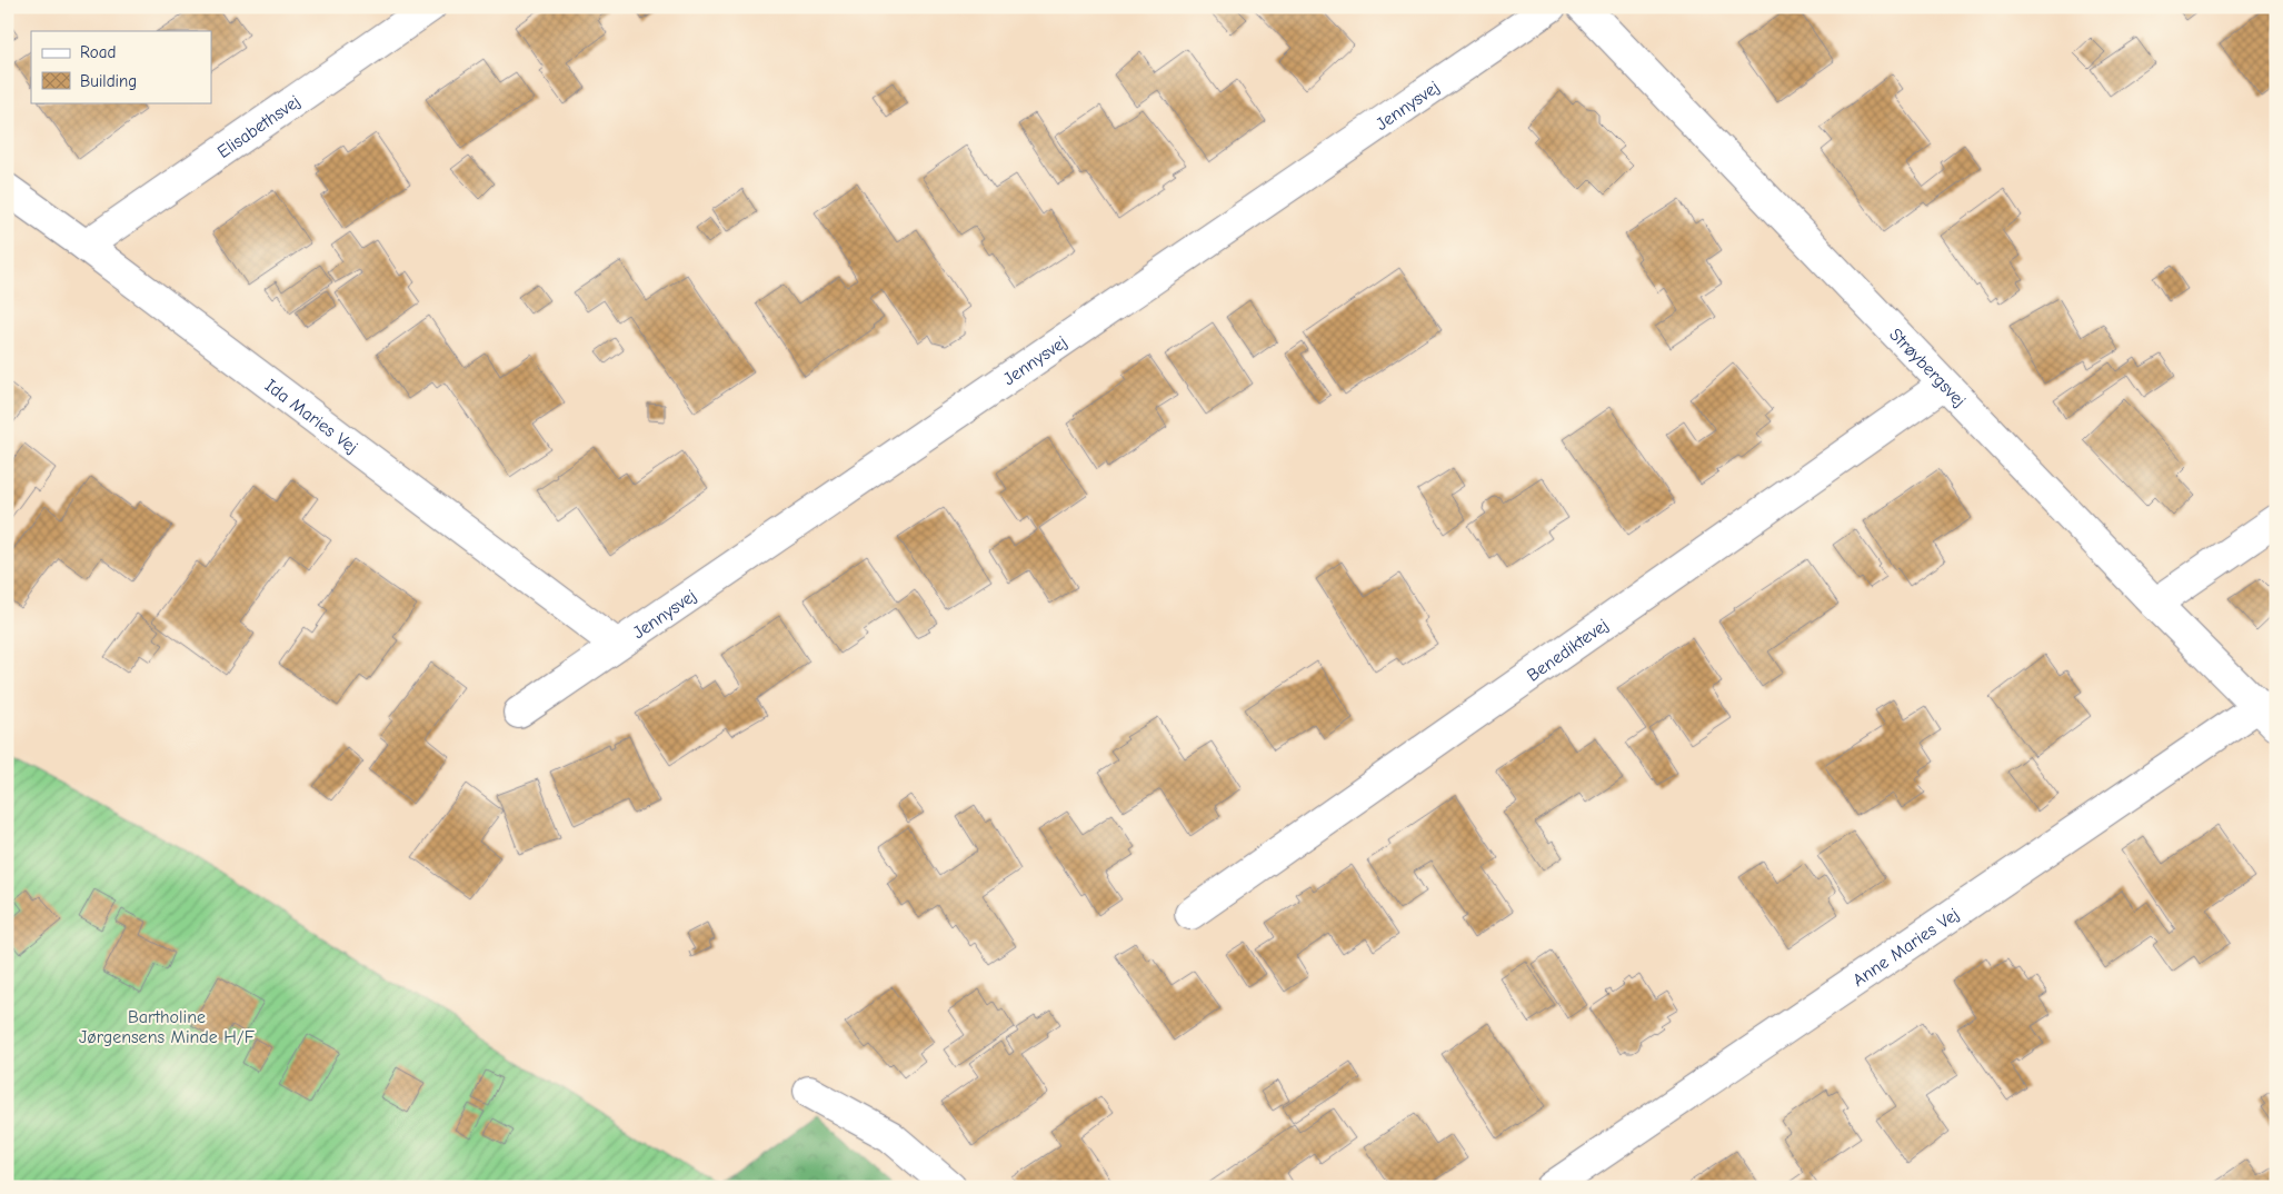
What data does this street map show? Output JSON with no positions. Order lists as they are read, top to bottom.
{
  "streets": {
    "street": [
      "Jennysvej",
      "Elisabethsvej",
      "Strøybergsvej",
      "Ida Maries Vej",
      "Benediktevej",
      "Anne Maries Vej"
    ]
  },
  "crossings": [
    ["Jennysvej", "Ida Maries Vej"],
    ["Elisabethsvej", "Ida Maries Vej"],
    ["Strøybergsvej", "Benediktevej"],
    ["Strøybergsvej", "Anne Maries Vej"]
  ],
  "parks": ["Bartholine Jørgensens Minde H/F"],
  "legend": ["Road", "Building"]
}
